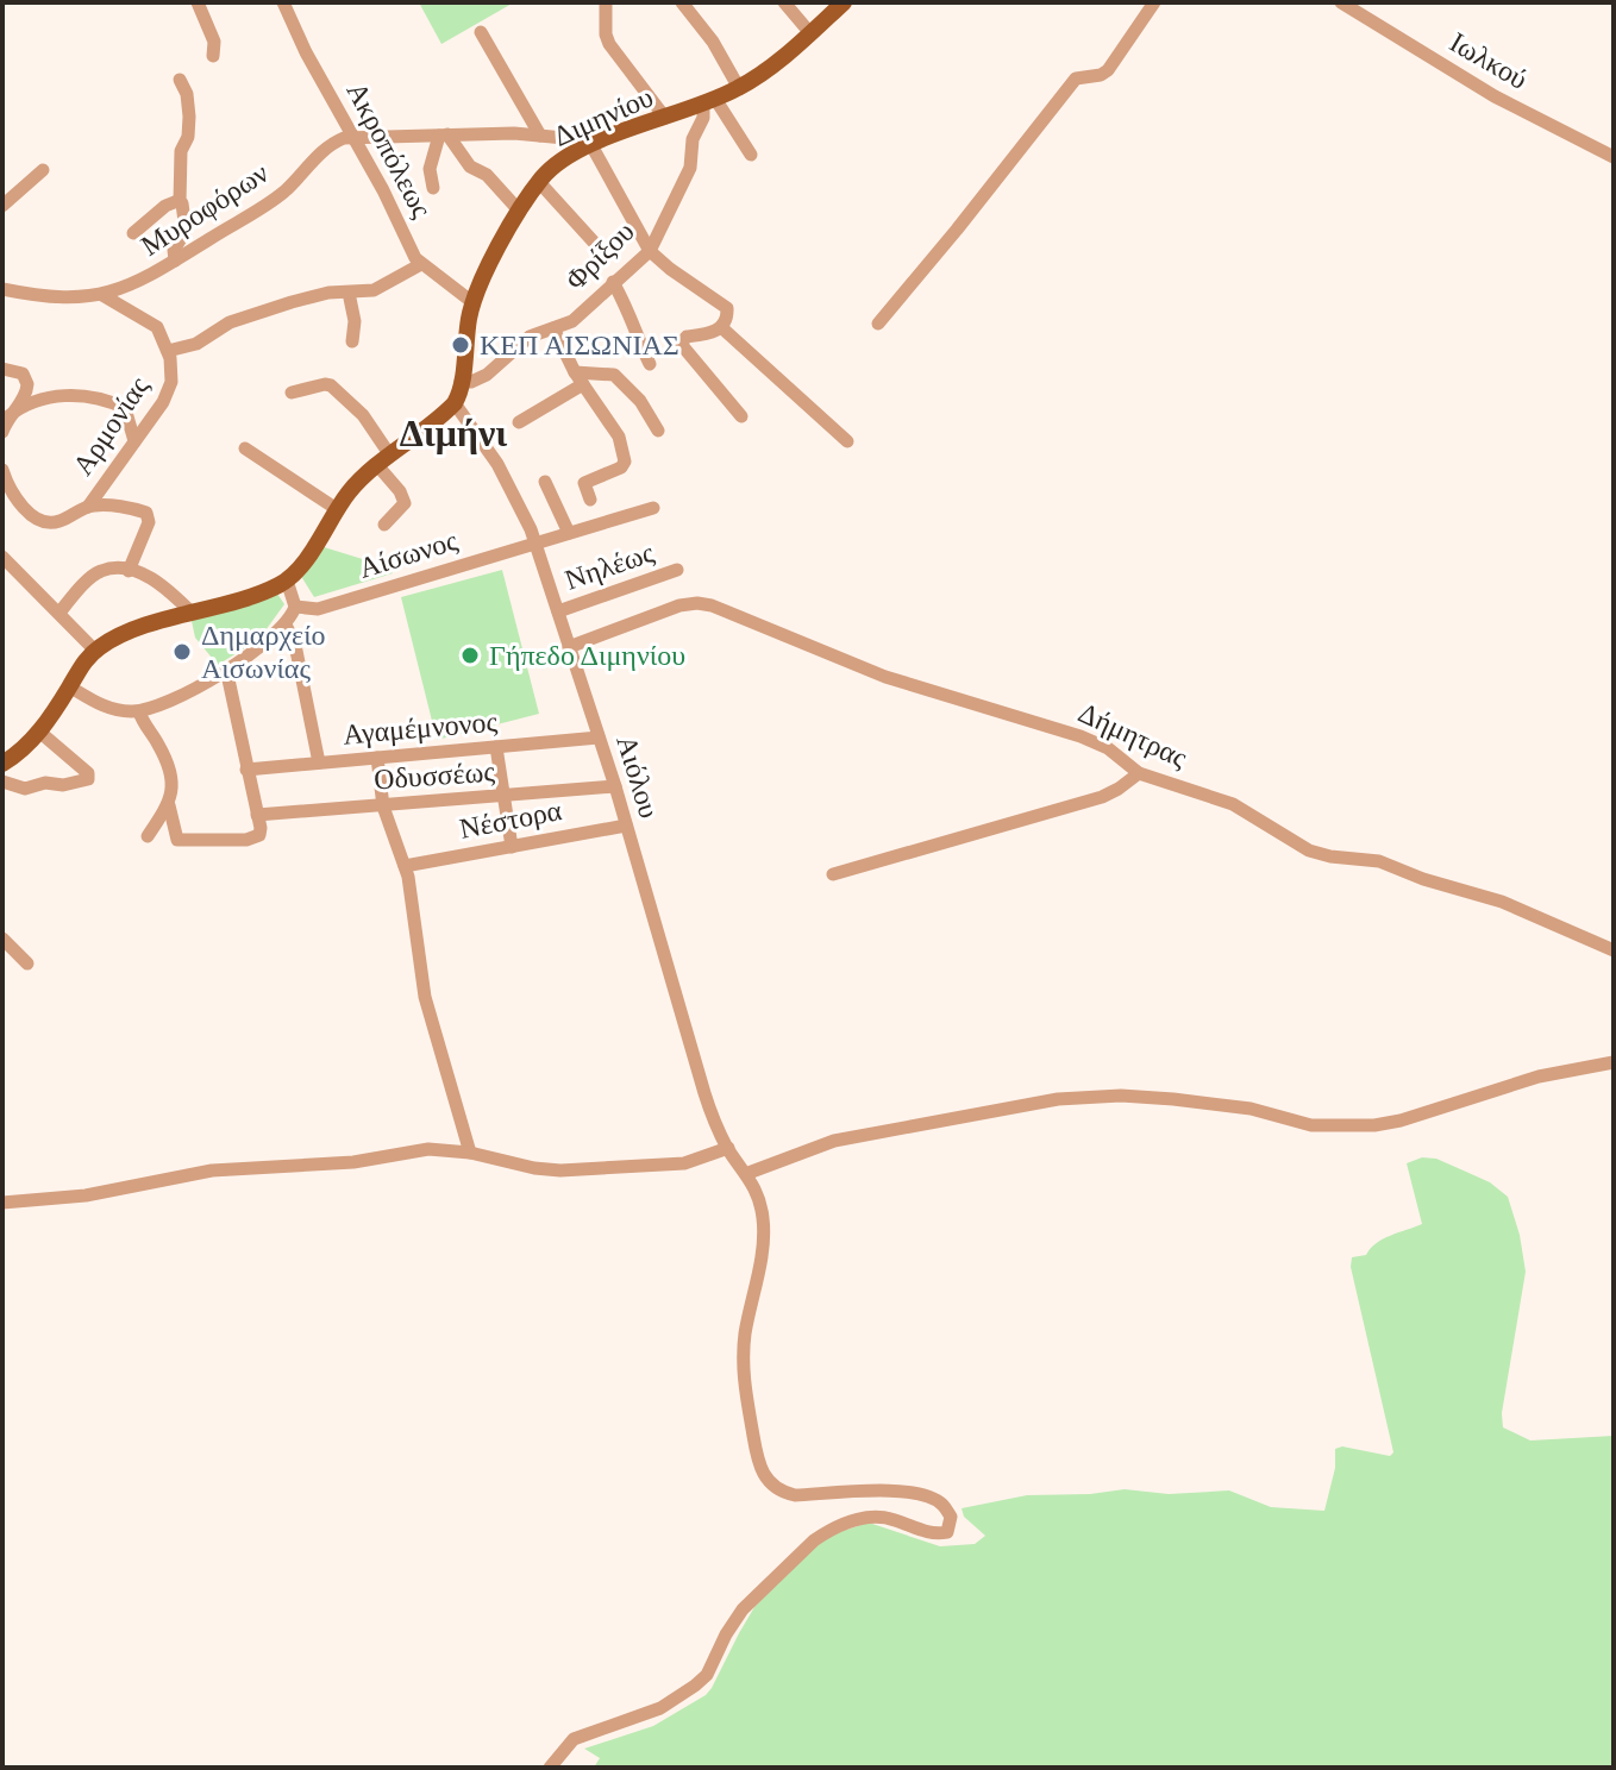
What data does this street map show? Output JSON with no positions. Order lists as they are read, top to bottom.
{
  "streets": {
    "main road": ["Διμηνίου"],
    "street": [
      "Ιωλκού",
      "Ακροπόλεως",
      "Μυροφόρων",
      "Φρίξου",
      "Αρμονίας",
      "Αίσωνος",
      "Νηλέως",
      "Αγαμέμνονος",
      "Δήμητρας",
      "Οδυσσέως",
      "Αιόλου",
      "Νέστορα"
    ]
  },
  "crossings": [
    ["Διμηνίου", "Ακροπόλεως"],
    ["Διμηνίου", "Φρίξου"],
    ["Διμηνίου", "Αιόλου"],
    ["Ακροπόλεως", "Μυροφόρων"],
    ["Μυροφόρων", "Αρμονίας"],
    ["Αίσωνος", "Αιόλου"],
    ["Νηλέως", "Αιόλου"],
    ["Αγαμέμνονος", "Αιόλου"],
    ["Δήμητρας", "Αιόλου"],
    ["Οδυσσέως", "Αιόλου"],
    ["Αιόλου", "Νέστορα"]
  ],
  "districts": ["Διμήνι"],
  "places": ["ΚΕΠ ΑΙΣΩΝΙΑΣ", "Δημαρχείο Αισωνίας", "Γήπεδο Διμηνίου"]
}
